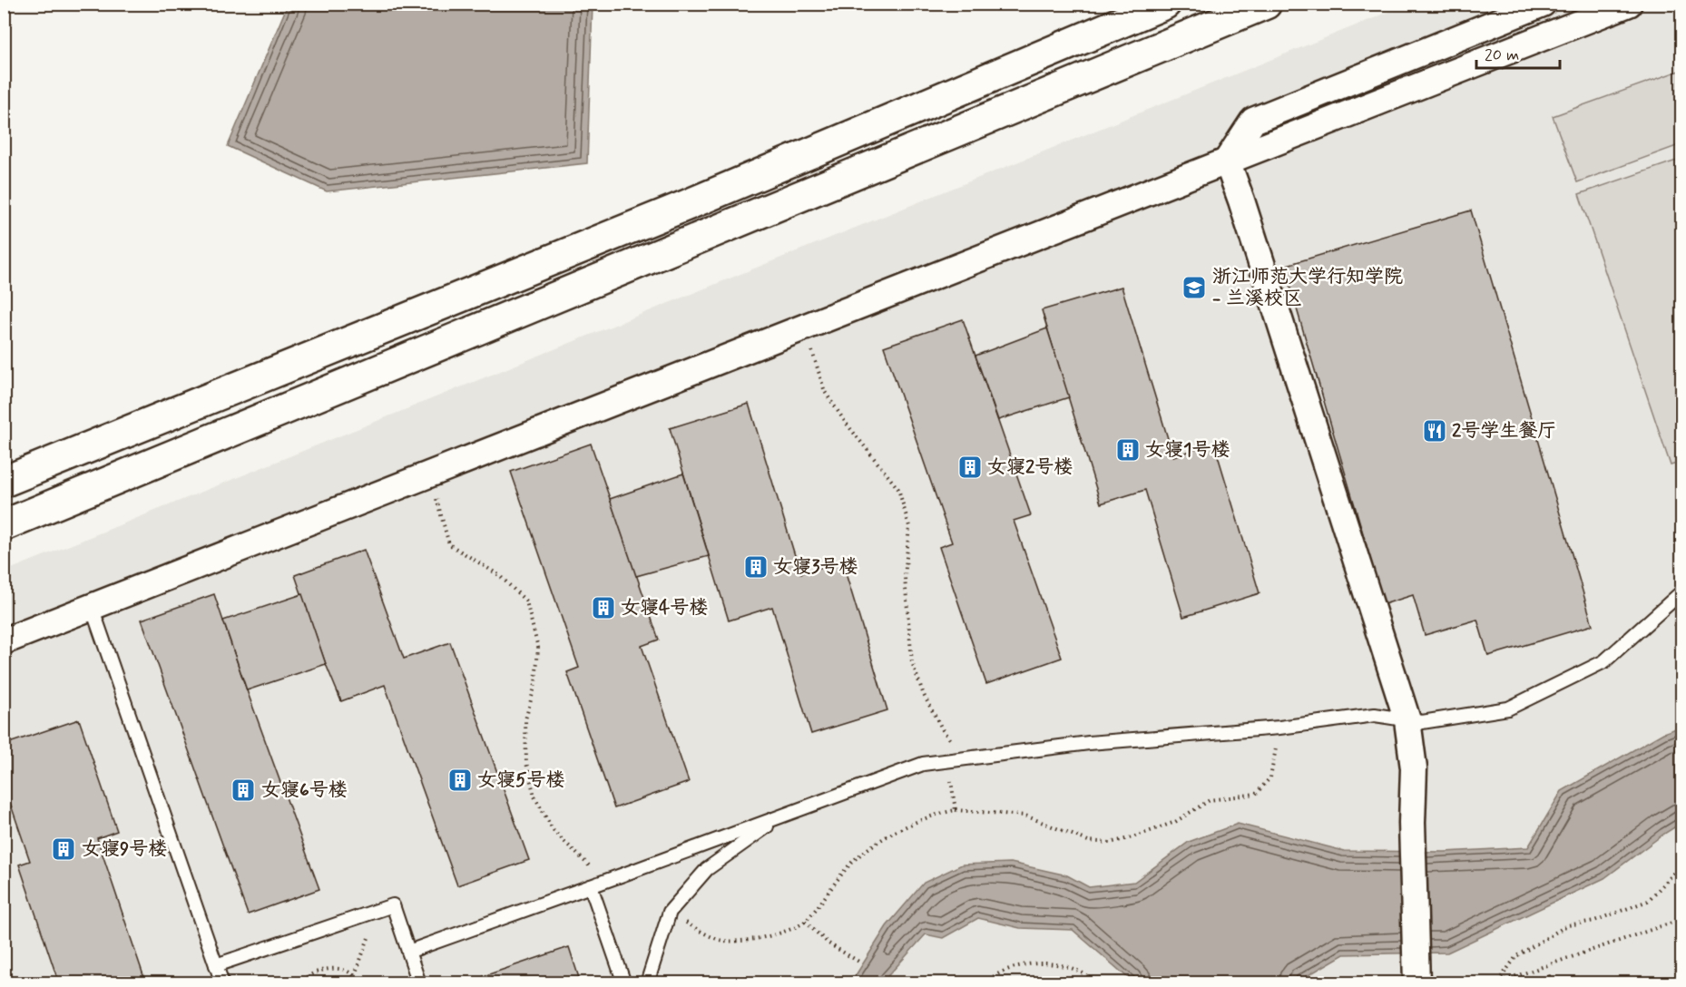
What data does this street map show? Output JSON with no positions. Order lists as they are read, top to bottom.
{
  "places": {
    "school or university": ["浙江师范大学行知学院 - 兰溪校区"],
    "restaurant": ["2号学生餐厅"],
    "building": [
      "女寝1号楼",
      "女寝2号楼",
      "女寝3号楼",
      "女寝4号楼",
      "女寝5号楼",
      "女寝6号楼",
      "女寝9号楼"
    ]
  },
  "scale_bar": "20 m"
}
